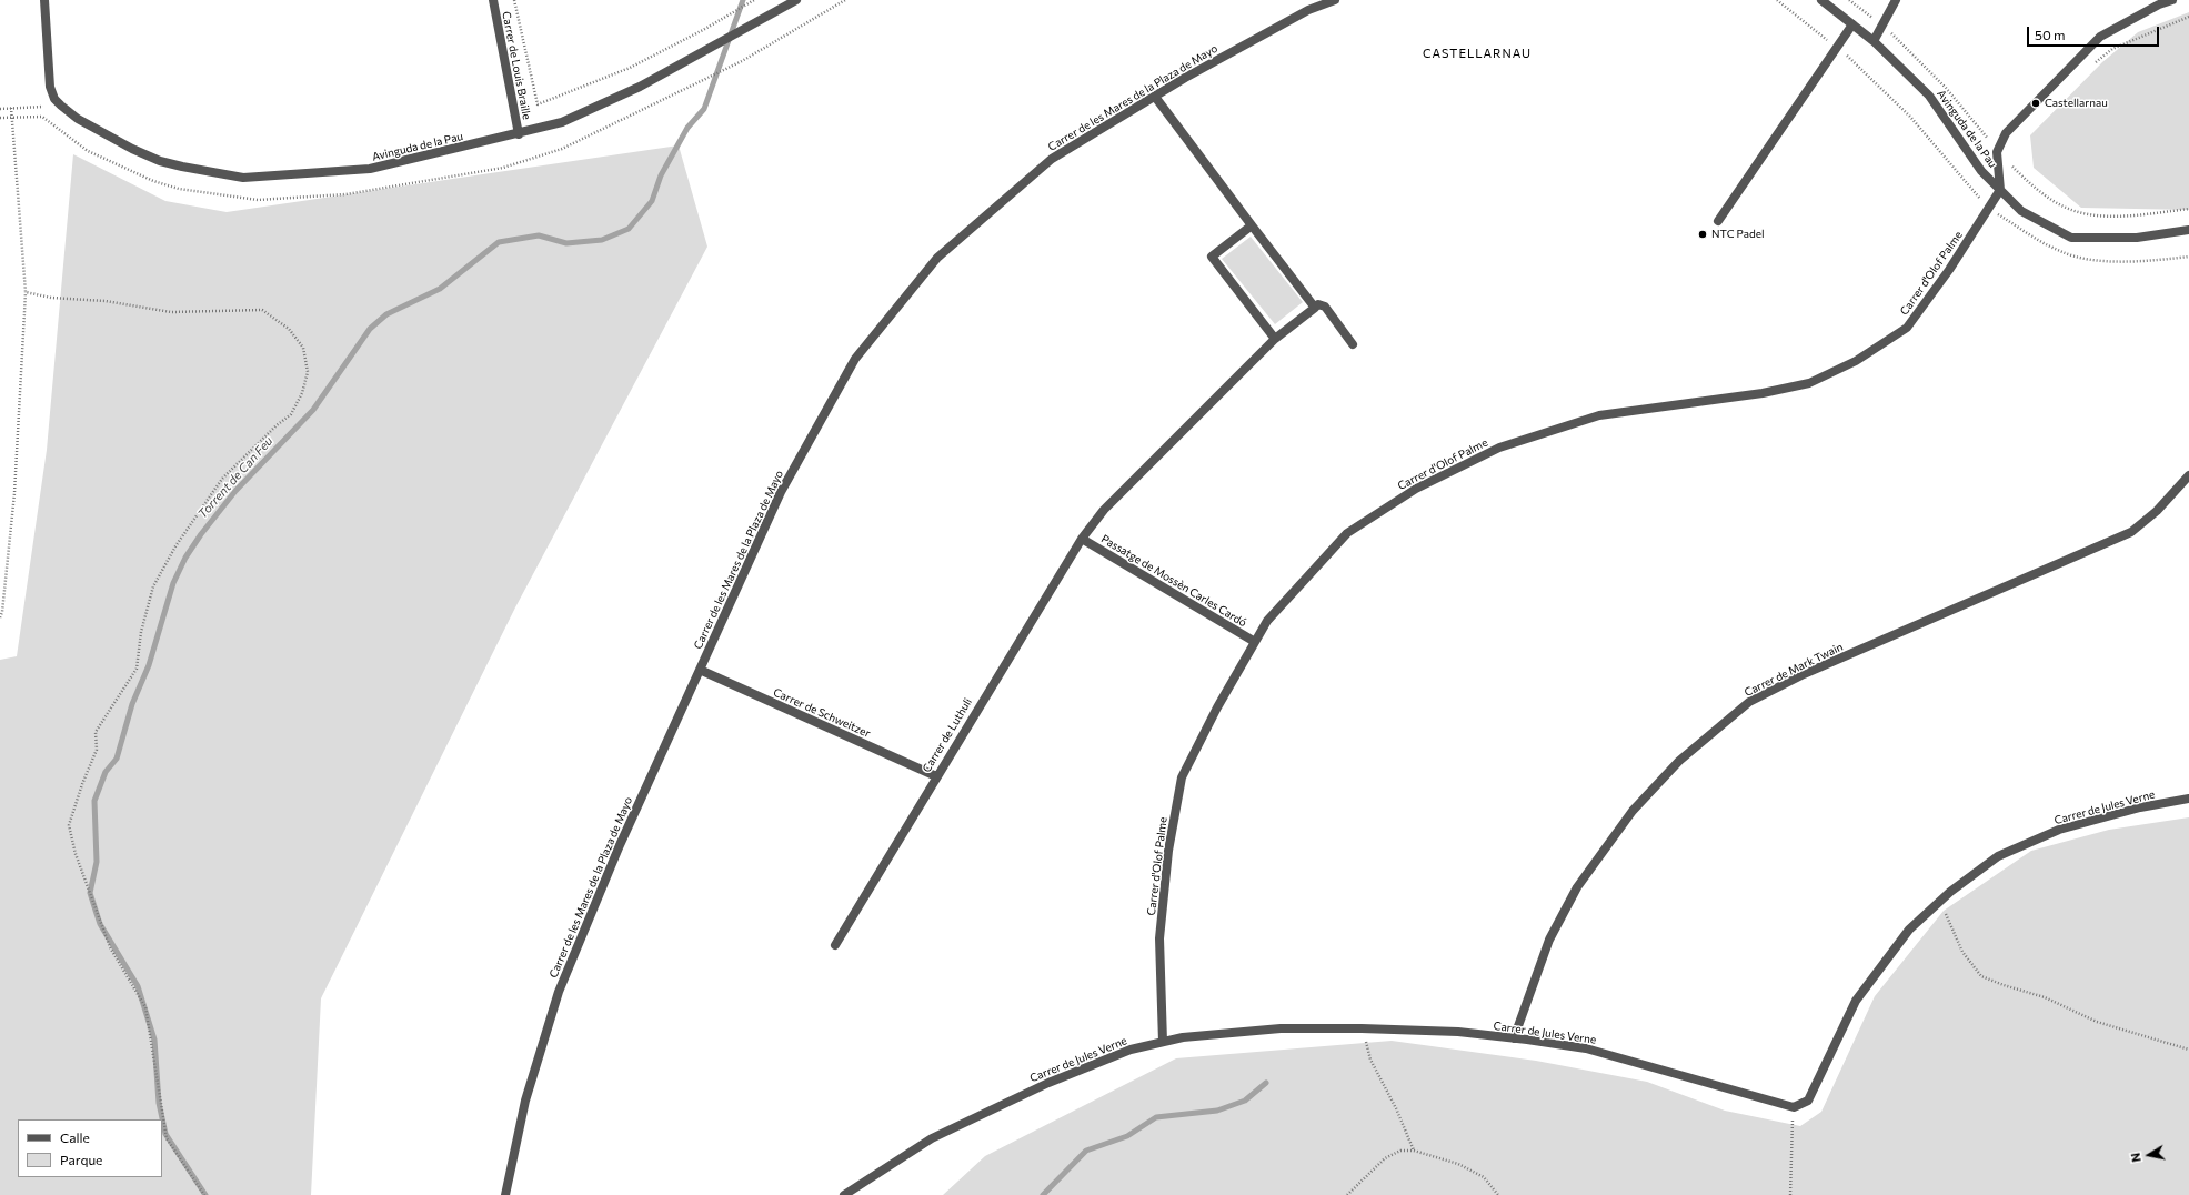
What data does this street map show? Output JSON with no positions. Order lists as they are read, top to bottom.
{
  "streets": {
    "street": [
      "Carrer de Louis Braille",
      "Carrer de les Mares de la Plaza de Mayo",
      "Avinguda de la Pau",
      "Carrer d'Olof Palme",
      "Passatge de Mossèn Carles Cardó",
      "Carrer de Mark Twain",
      "Carrer de Schweitzer",
      "Carrer de Luthuli",
      "Carrer de Jules Verne"
    ]
  },
  "crossings": [
    ["Carrer de Louis Braille", "Avinguda de la Pau"],
    ["Carrer de les Mares de la Plaza de Mayo", "Carrer de Schweitzer"],
    ["Avinguda de la Pau", "Carrer d'Olof Palme"],
    ["Carrer d'Olof Palme", "Passatge de Mossèn Carles Cardó"],
    ["Carrer d'Olof Palme", "Carrer de Jules Verne"],
    ["Passatge de Mossèn Carles Cardó", "Carrer de Luthuli"],
    ["Carrer de Mark Twain", "Carrer de Jules Verne"],
    ["Carrer de Schweitzer", "Carrer de Luthuli"]
  ],
  "districts": ["CASTELLARNAU"],
  "water": ["Torrent de Can Feu"],
  "places": ["Castellarnau", "NTC Padel"],
  "legend": ["Calle", "Parque"],
  "scale_bar": "50 m",
  "north": "left"
}
